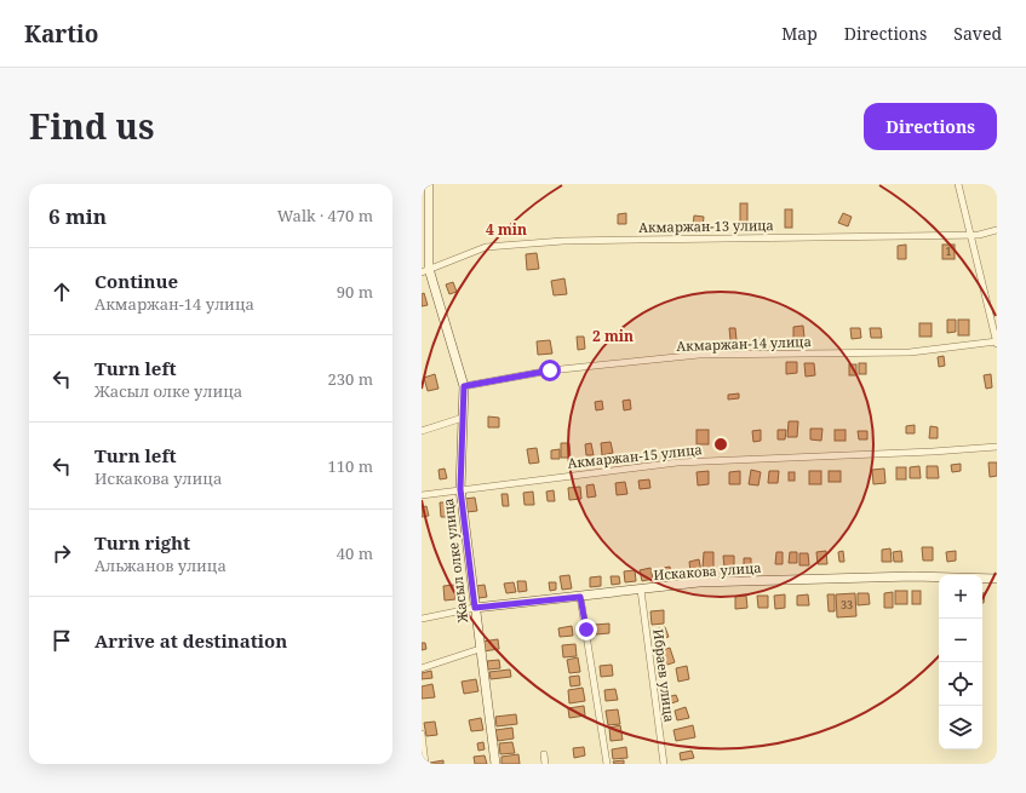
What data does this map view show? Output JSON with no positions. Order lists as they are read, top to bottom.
{
  "streets": {
    "street": [
      "Акмаржан-13 улица",
      "Акмаржан-14 улица",
      "Акмаржан-15 улица",
      "Жасыл олке улица",
      "Искакова улица",
      "Ибраев улица"
    ]
  },
  "crossings": [
    ["Акмаржан-13 улица", "Жасыл олке улица"],
    ["Акмаржан-14 улица", "Жасыл олке улица"],
    ["Акмаржан-15 улица", "Жасыл олке улица"],
    ["Жасыл олке улица", "Искакова улица"],
    ["Искакова улица", "Ибраев улица"]
  ],
  "house_numbers": ["1", "33"],
  "page": {
    "header": "Kartio",
    "nav": ["Map", "Directions", "Saved"],
    "title": "Find us",
    "buttons": "Directions",
    "heading": ["6 min", "Walk · 470 m"],
    "list": [
      ["Continue", "Акмаржан-14 улица", "90 m"],
      ["Turn left", "Жасыл олке улица", "230 m"],
      ["Turn left", "Искакова улица", "110 m"],
      ["Turn right", "Альжанов улица", "40 m"],
      "Arrive at destination"
    ],
    "map_buttons": ["+", "−"]
  },
  "rings": ["4 min", "2 min"]
}
